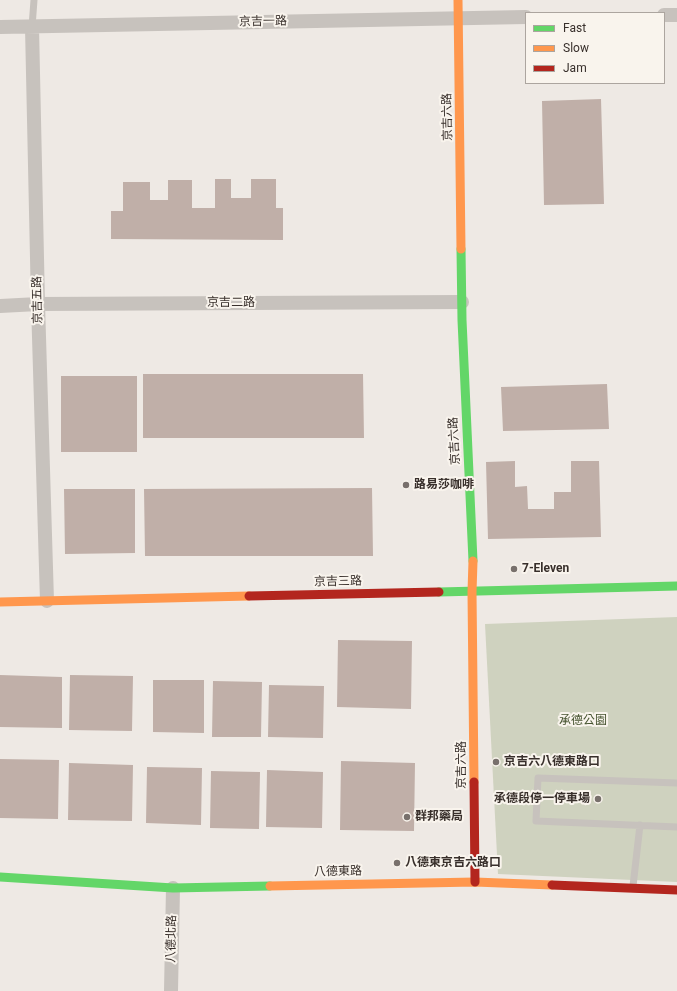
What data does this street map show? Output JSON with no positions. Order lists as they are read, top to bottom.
{
  "streets": {
    "street": [
      "京吉一路",
      "京吉六路",
      "京吉五路",
      "京吉二路",
      "京吉三路",
      "八德東路",
      "八德北路"
    ]
  },
  "crossings": [
    ["京吉一路", "京吉六路"],
    ["京吉一路", "京吉五路"],
    ["京吉六路", "京吉二路"],
    ["京吉六路", "京吉三路"],
    ["京吉六路", "八德東路"],
    ["京吉五路", "京吉二路"],
    ["京吉五路", "京吉三路"],
    ["八德東路", "八德北路"]
  ],
  "parks": ["承德公園"],
  "places": [
    "路易莎咖啡",
    "7-Eleven",
    "京吉六八德東路口",
    "承德段停一停車場",
    "群邦藥局",
    "八德東京吉六路口"
  ],
  "legend": ["Fast", "Slow", "Jam"]
}
